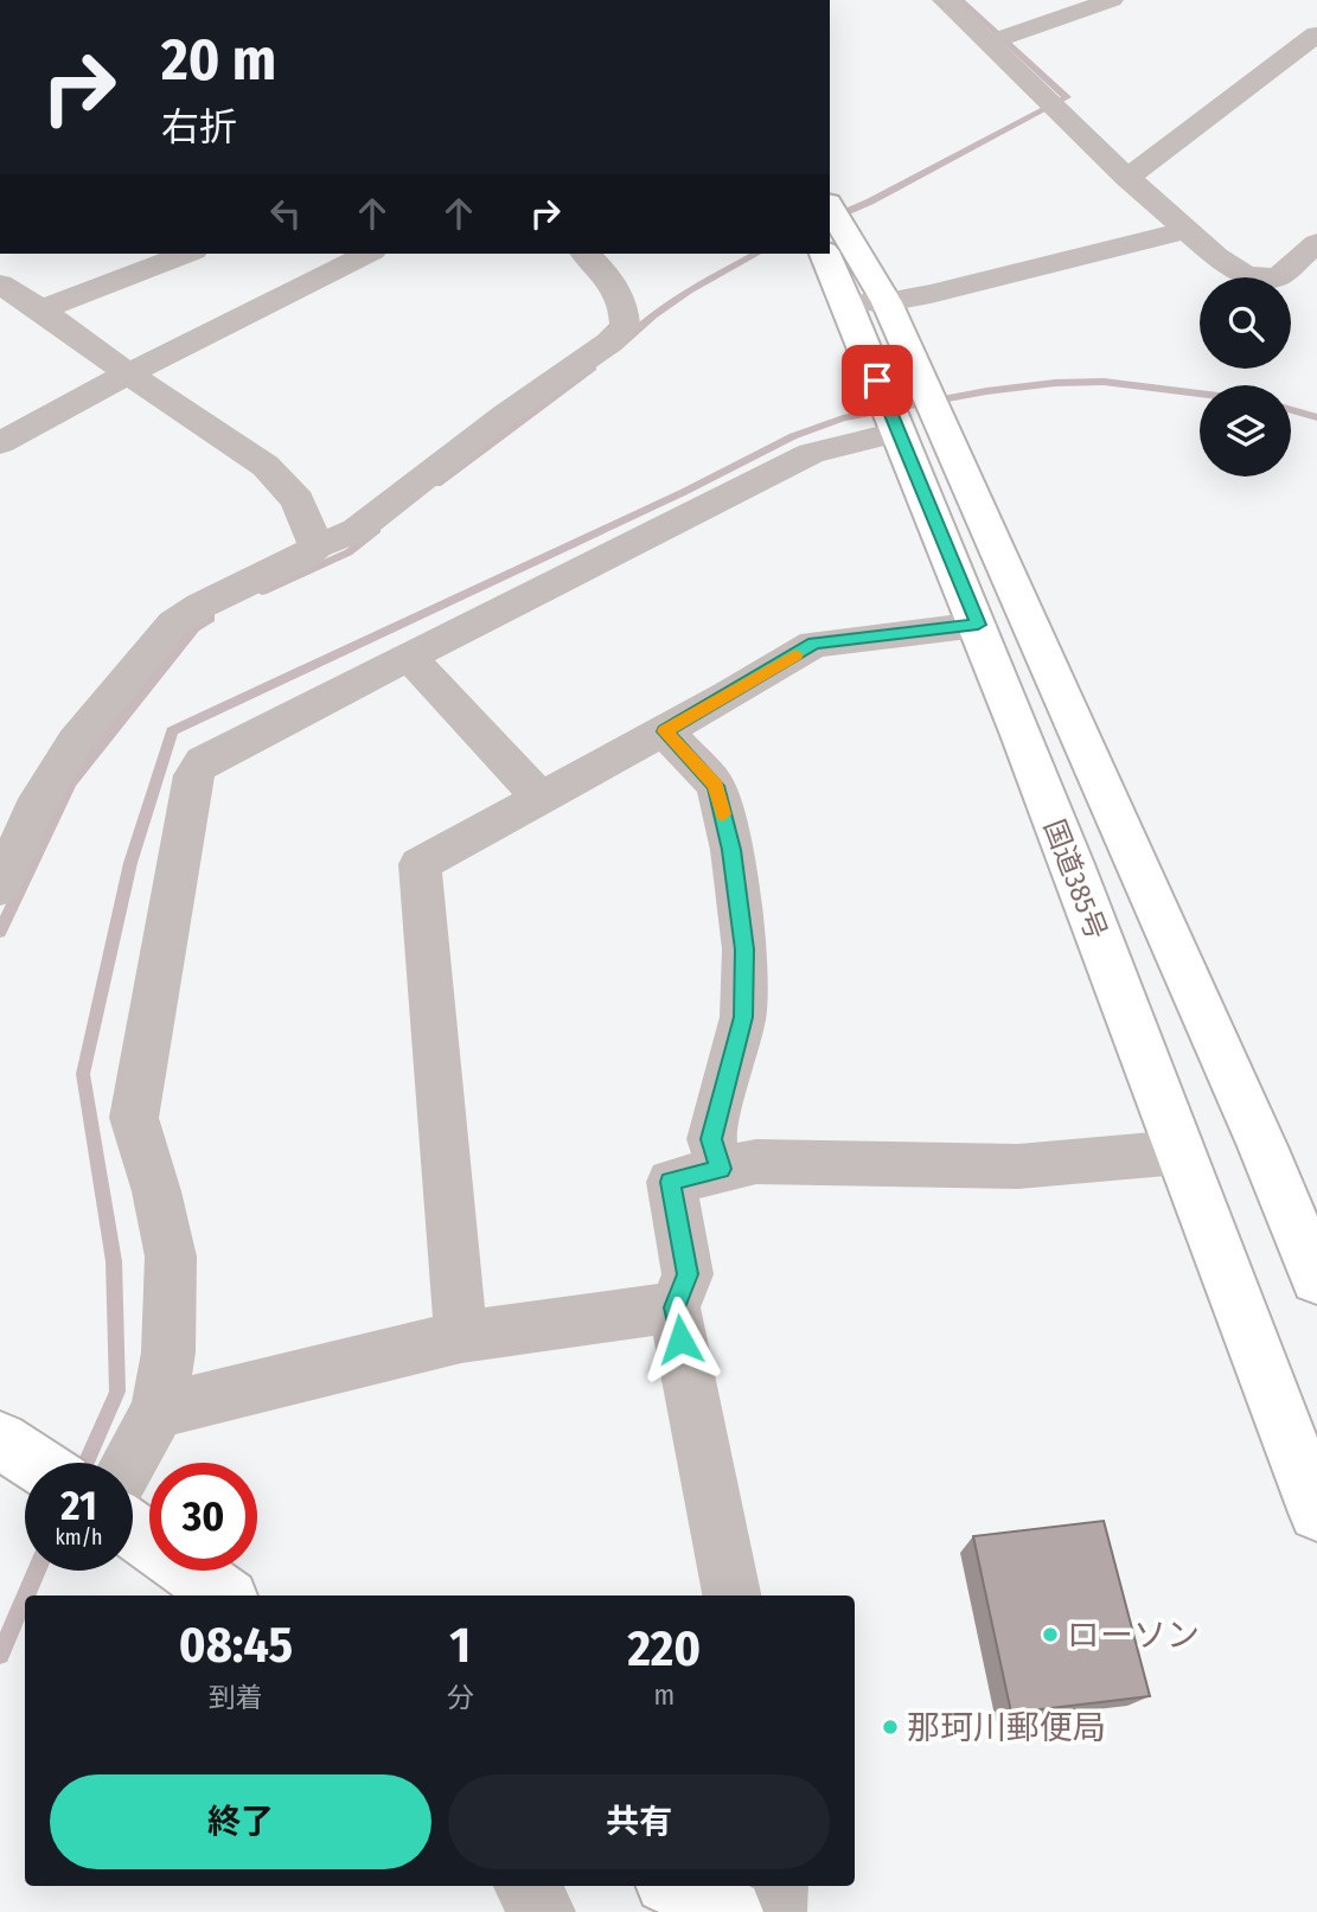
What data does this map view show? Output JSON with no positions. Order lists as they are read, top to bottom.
{
  "streets": {
    "main road": ["国道385号"]
  },
  "places": ["ローソン", "那珂川郵便局"],
  "page": {
    "turn": ["20 m", "右折"],
    "speed": "21 km/h",
    "limit": "30",
    "eta": [
      "08:45",
      "到着",
      "1",
      "分",
      "220",
      "m"
    ],
    "buttons": ["終了", "共有"]
  }
}
